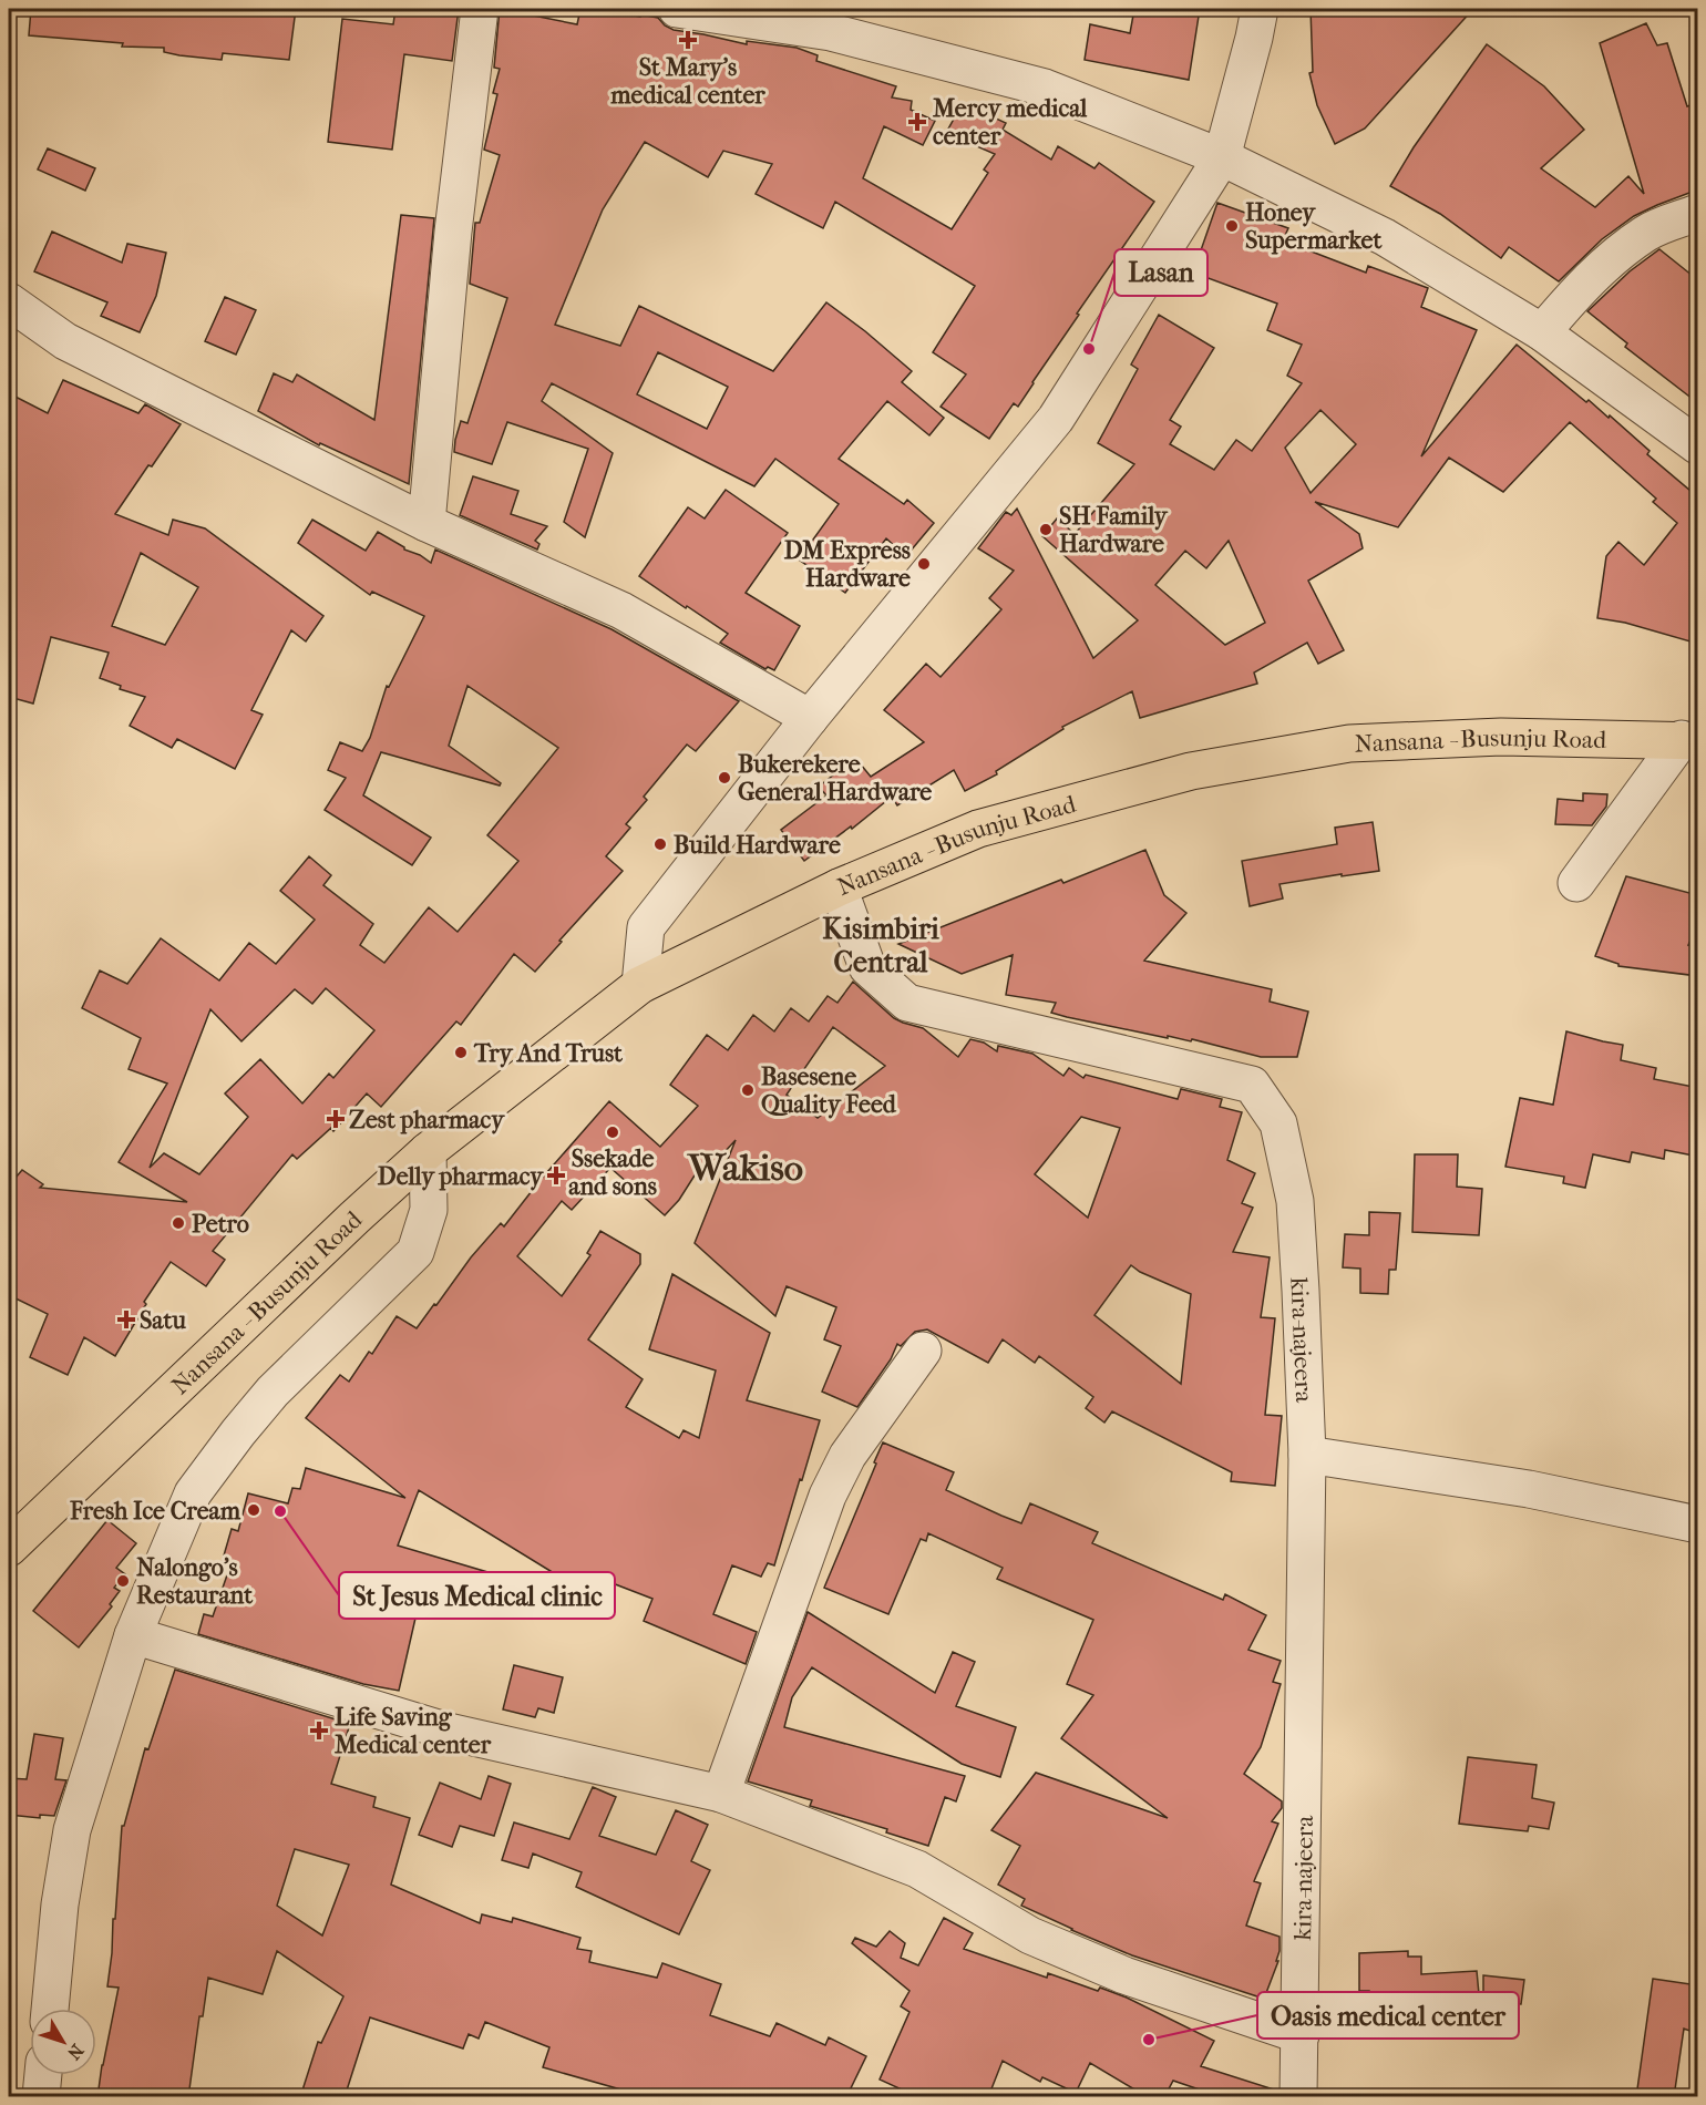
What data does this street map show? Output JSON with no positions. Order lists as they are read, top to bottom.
{
  "streets": {
    "main road": ["Nansana - Busunju Road"],
    "street": ["kira-najeera"]
  },
  "crossings": [
    ["Nansana - Busunju Road", "kira-najeera"]
  ],
  "districts": ["Kisimbiri Central", "Wakiso"],
  "places": {
    "health": [
      "St Mary's medical center",
      "Mercy medical center",
      "Zest pharmacy",
      "Delly pharmacy",
      "Satu",
      "Life Saving Medical center"
    ],
    "other": [
      "Honey Supermarket",
      "Lasan",
      "SH Family Hardware",
      "DM Express Hardware",
      "Bukerekere General Hardware",
      "Build Hardware",
      "Try And Trust",
      "Basesene Quality Feed",
      "Ssekade and sons",
      "Petro",
      "Fresh Ice Cream",
      "St Jesus Medical clinic",
      "Nalongo's Restaurant",
      "Oasis medical center"
    ]
  },
  "north": "bottom right"
}
